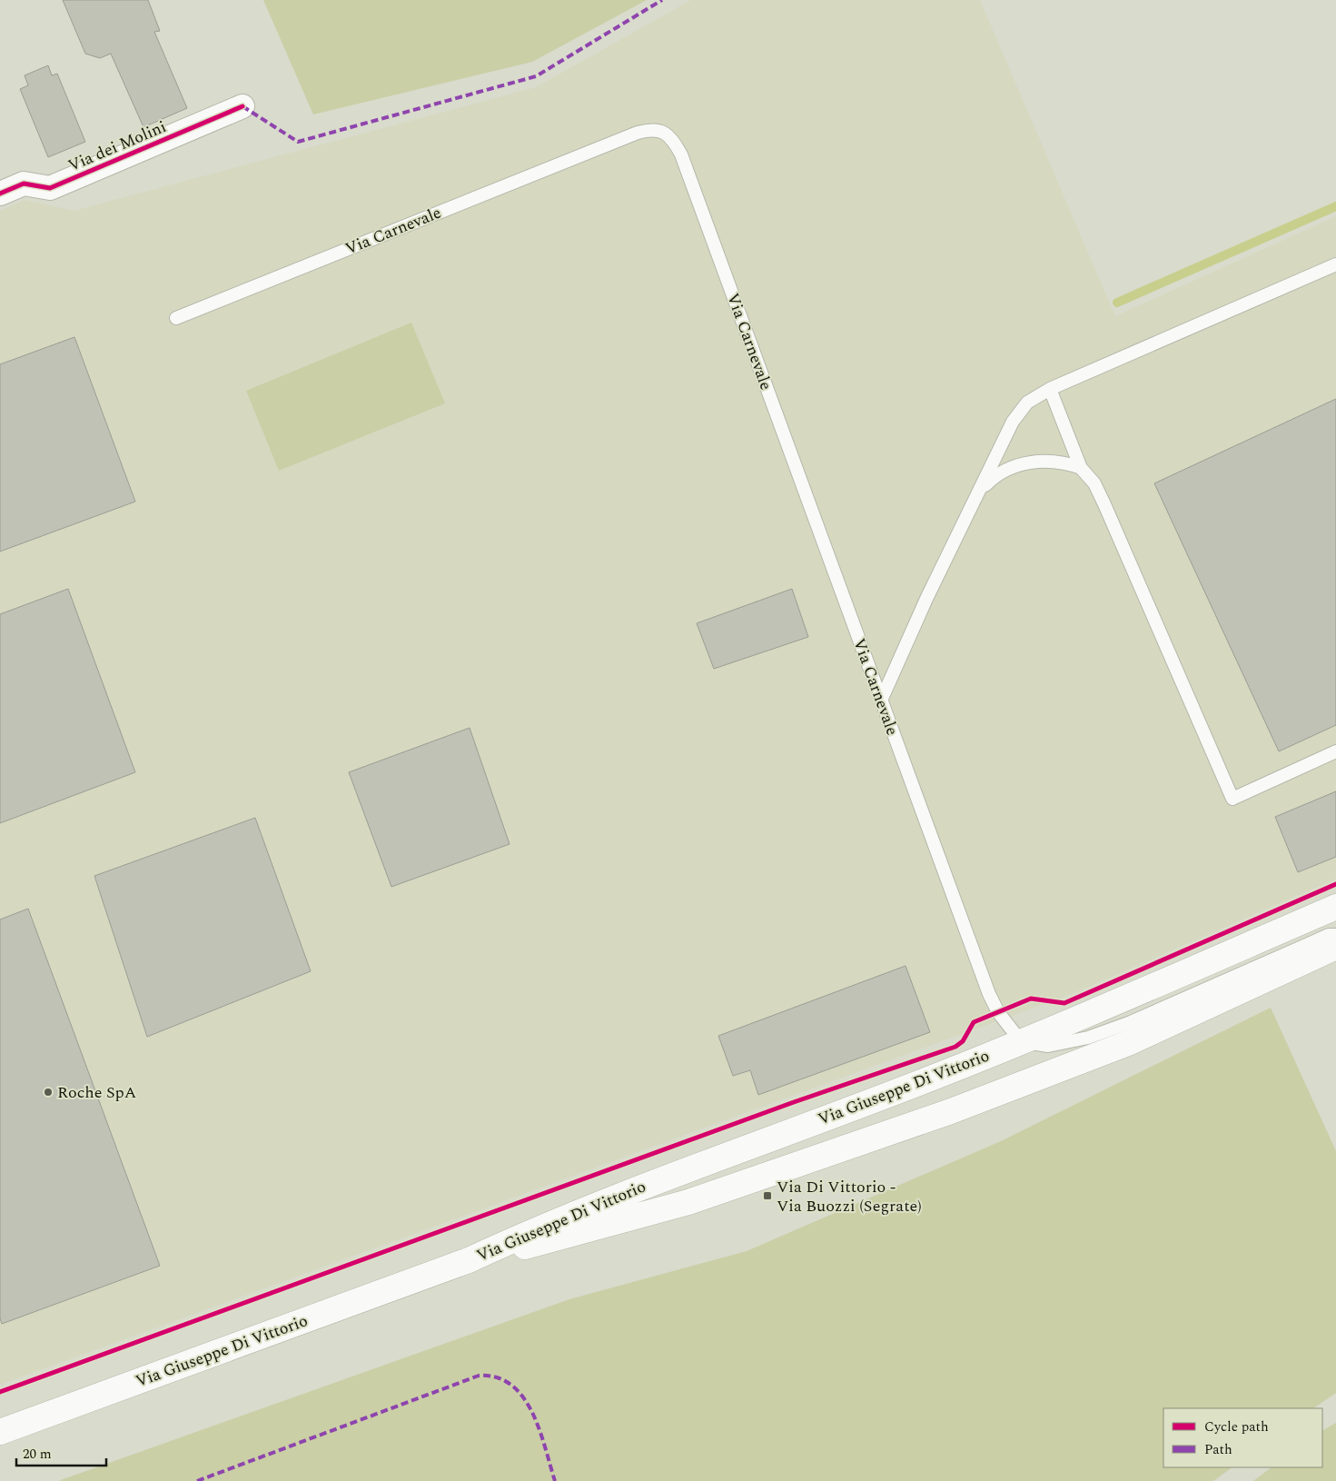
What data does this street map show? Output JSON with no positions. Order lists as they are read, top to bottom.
{
  "streets": {
    "main road": ["Via Giuseppe Di Vittorio"],
    "street": ["Via dei Molini"],
    "lane": ["Via Carnevale"]
  },
  "crossings": [
    ["Via Carnevale", "Via Giuseppe Di Vittorio"]
  ],
  "places": {
    "other": ["Roche SpA"],
    "transit": ["Via Di Vittorio - Via Buozzi (Segrate)"]
  },
  "legend": ["Cycle path", "Path"],
  "scale_bar": "20 m"
}
